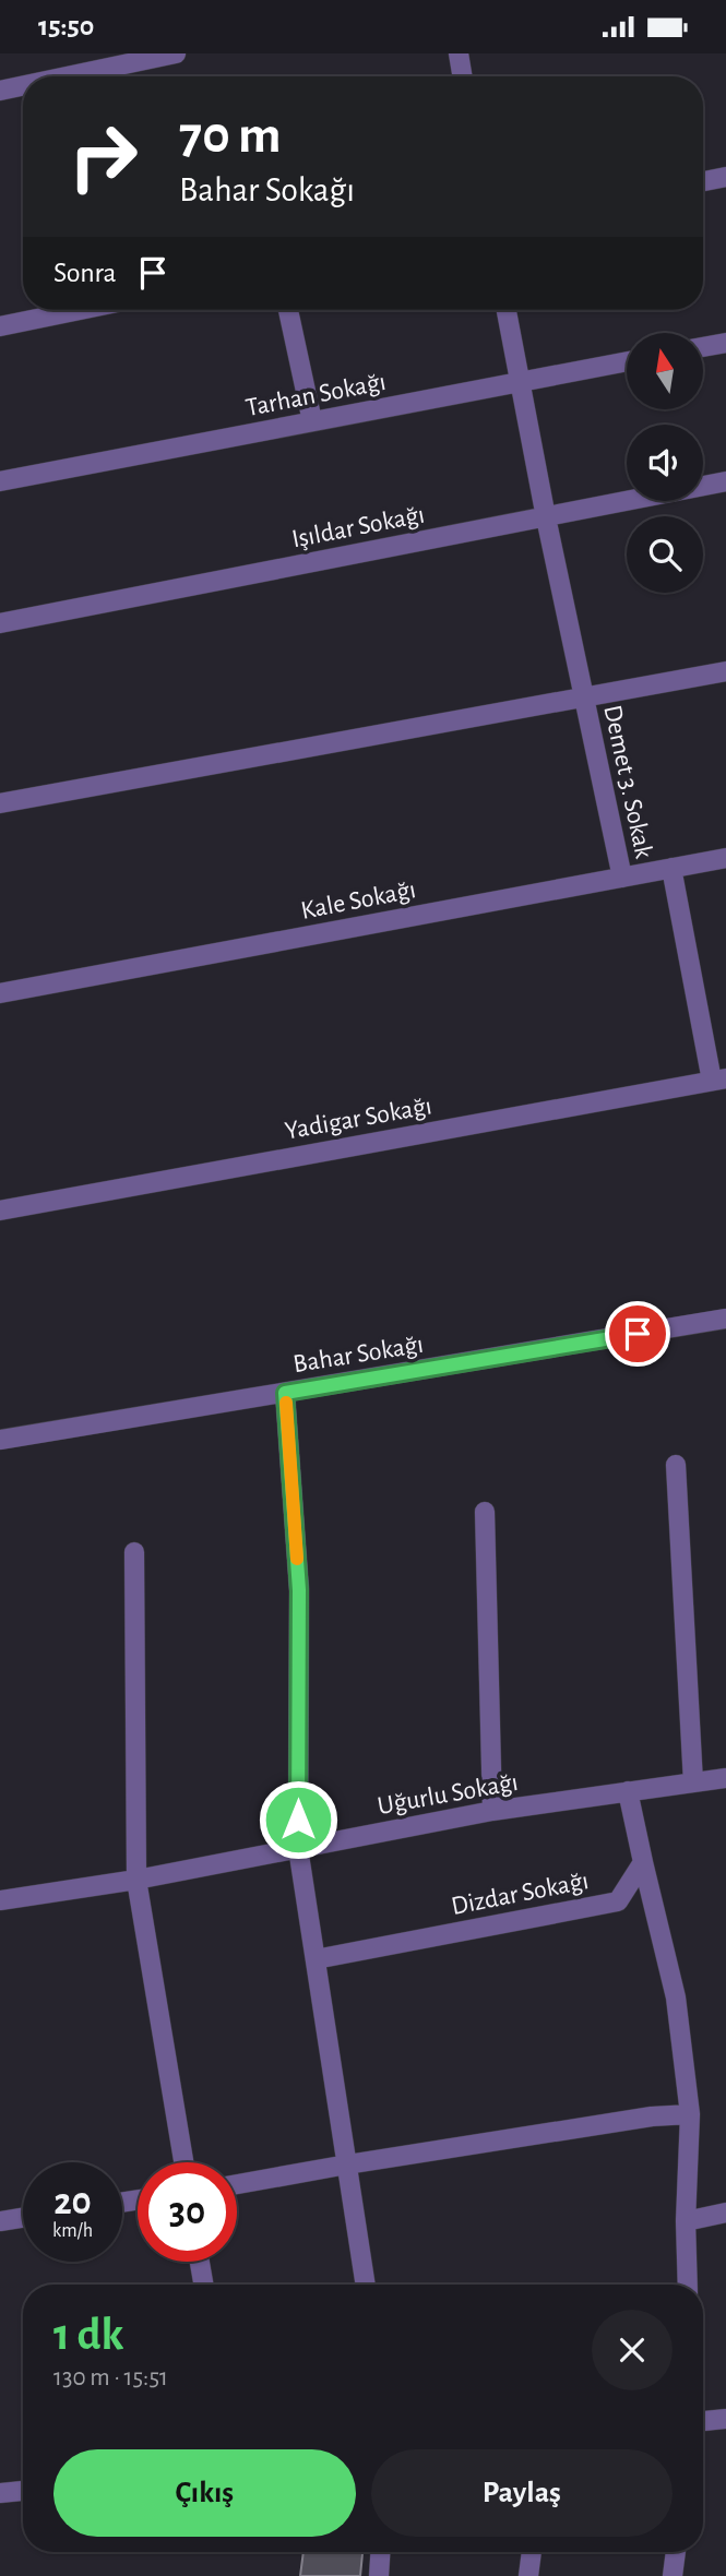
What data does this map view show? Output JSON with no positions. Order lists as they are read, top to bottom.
{
  "streets": {
    "street": [
      "Tarhan Sokağı",
      "Işıldar Sokağı",
      "Demet 3. Sokak",
      "Kale Sokağı",
      "Yadigar Sokağı",
      "Bahar Sokağı",
      "Uğurlu Sokağı",
      "Dizdar Sokağı"
    ]
  },
  "crossings": [
    ["Tarhan Sokağı", "Demet 3. Sokak"],
    ["Işıldar Sokağı", "Demet 3. Sokak"],
    ["Demet 3. Sokak", "Kale Sokağı"]
  ],
  "north": "top",
  "page": {
    "status": "15:50",
    "turn": ["70 m", "Bahar Sokağı"],
    "then": "Sonra",
    "speed": "20 km/h",
    "limit": "30",
    "heading": ["1 dk", "130 m · 15:51"],
    "buttons": ["Çıkış", "Paylaş"]
  }
}
